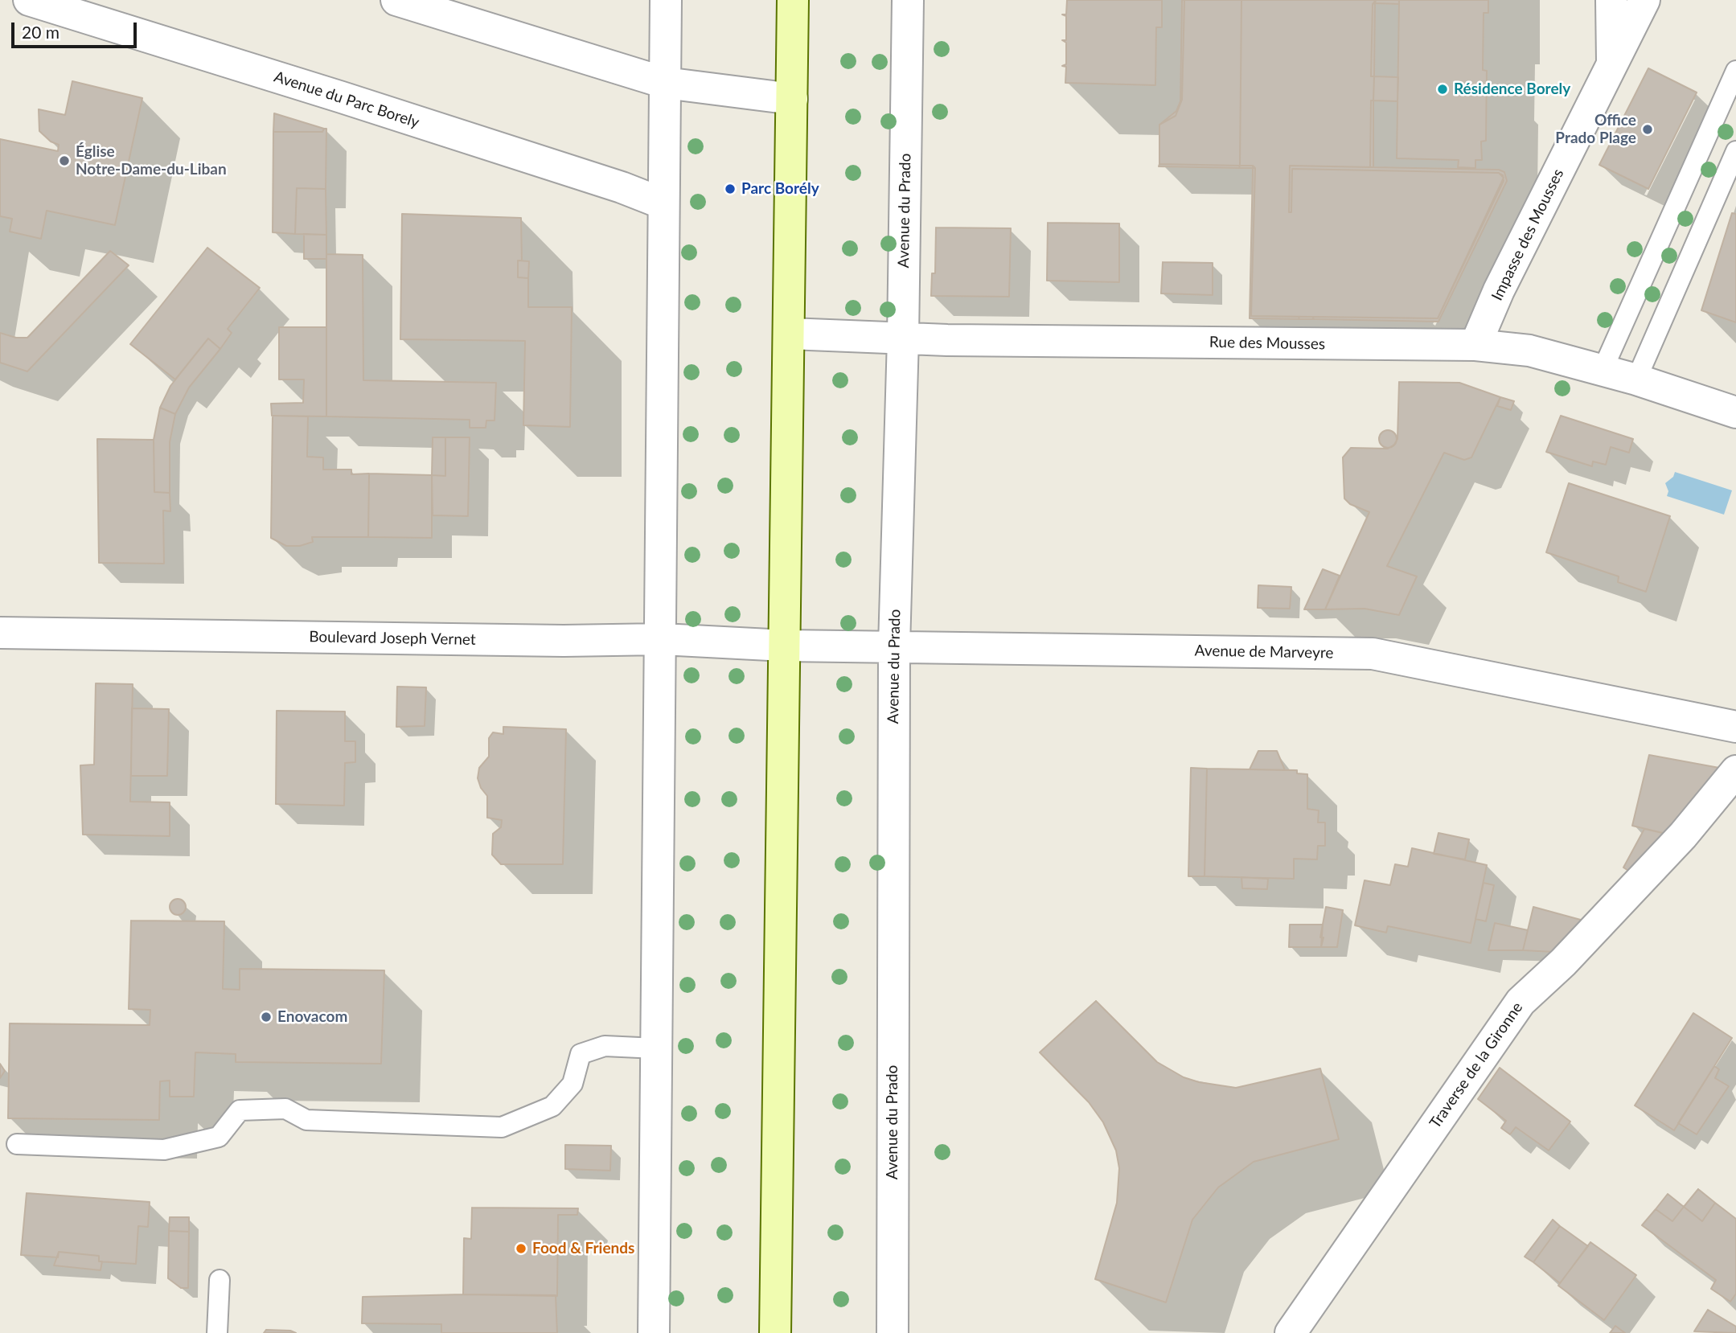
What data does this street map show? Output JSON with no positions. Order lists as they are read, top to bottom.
{
  "streets": {
    "street": [
      "Avenue du Parc Borely",
      "Avenue du Prado",
      "Impasse des Mousses",
      "Rue des Mousses",
      "Boulevard Joseph Vernet",
      "Avenue de Marveyre",
      "Traverse de la Gironne"
    ]
  },
  "crossings": [
    ["Avenue du Prado", "Rue des Mousses"],
    ["Avenue du Prado", "Avenue de Marveyre"],
    ["Impasse des Mousses", "Rue des Mousses"],
    ["Boulevard Joseph Vernet", "Avenue de Marveyre"]
  ],
  "places": [
    "Résidence Borely",
    "Office Prado Plage",
    "Église Notre-Dame-du-Liban",
    "Parc Borély",
    "Enovacom",
    "Food & Friends"
  ],
  "scale_bar": "20 m"
}
